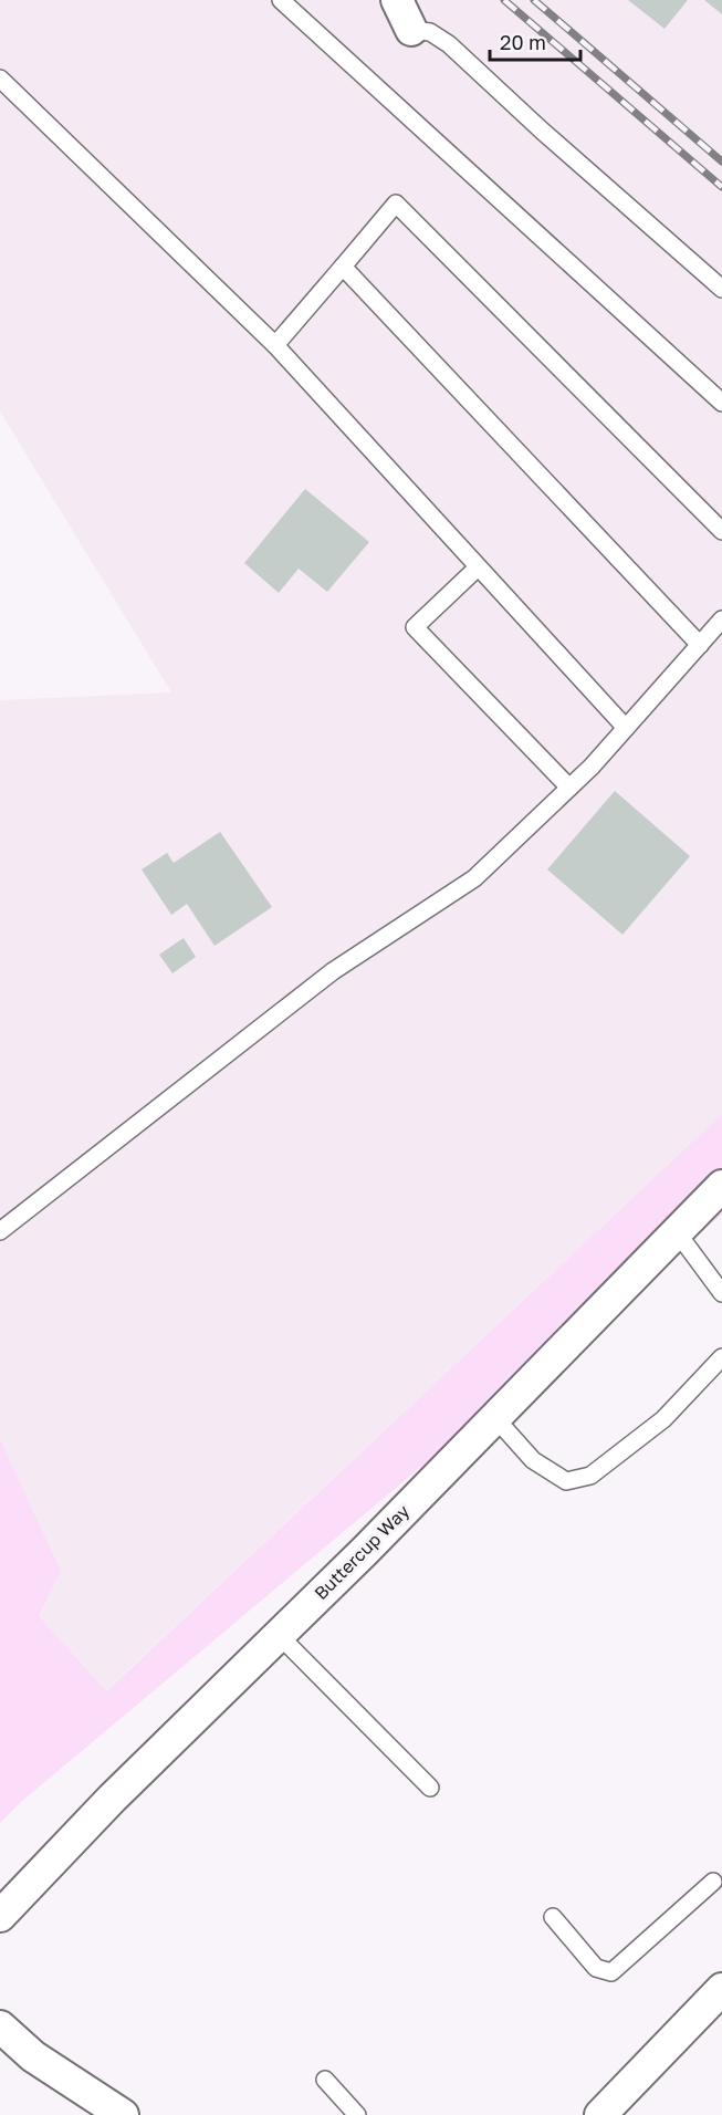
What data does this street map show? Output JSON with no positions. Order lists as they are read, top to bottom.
{
  "streets": {
    "street": ["Buttercup Way"]
  },
  "scale_bar": "20 m"
}
